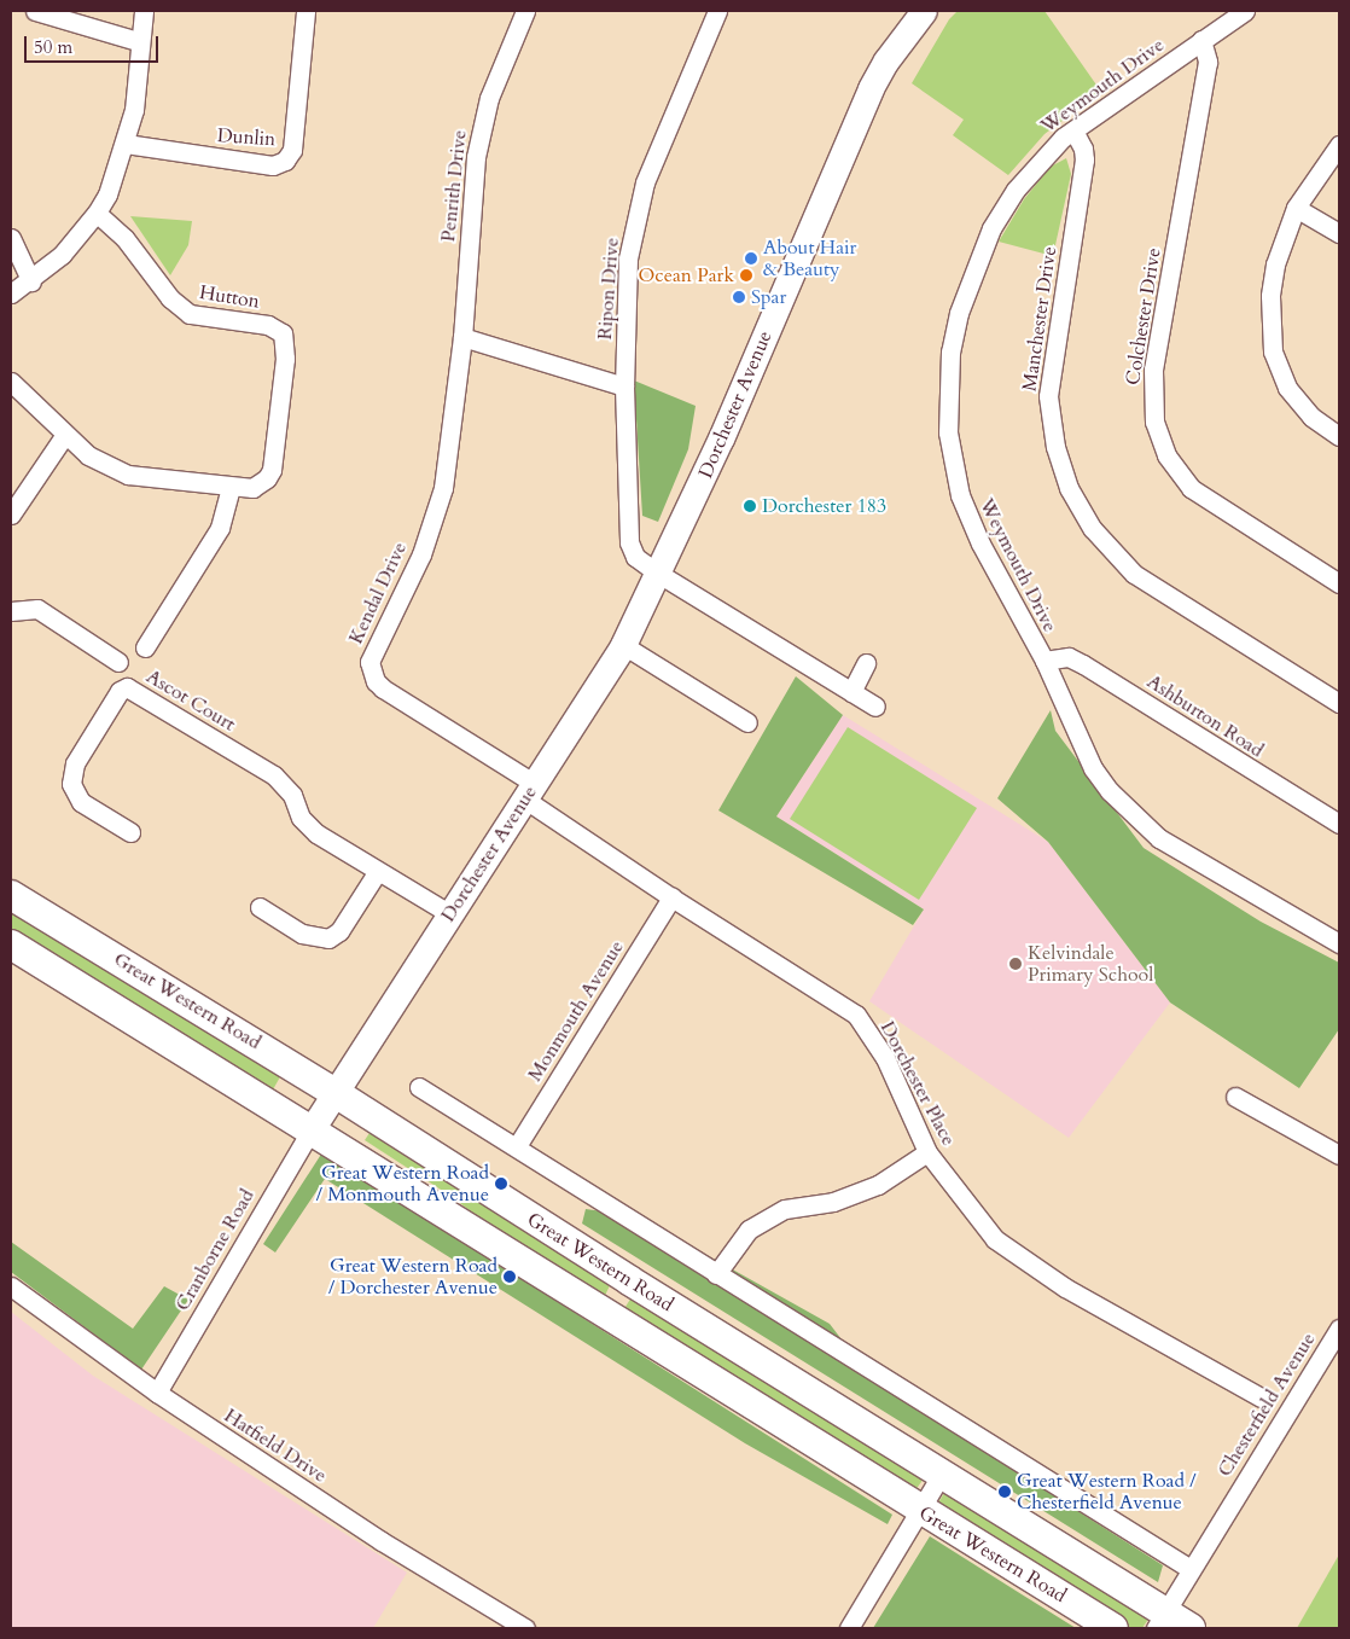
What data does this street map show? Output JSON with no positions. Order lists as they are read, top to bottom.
{
  "streets": {
    "main road": ["Great Western Road"],
    "street": [
      "Weymouth Drive",
      "Dunlin",
      "Penrith Drive",
      "Ripon Drive",
      "Hutton",
      "Colchester Drive",
      "Manchester Drive",
      "Dorchester Avenue",
      "Kendal Drive",
      "Ascot Court",
      "Ashburton Road",
      "Monmouth Avenue",
      "Dorchester Place",
      "Cranborne Road",
      "Chesterfield Avenue",
      "Hatfield Drive"
    ]
  },
  "crossings": [
    ["Weymouth Drive", "Colchester Drive"],
    ["Weymouth Drive", "Manchester Drive"],
    ["Weymouth Drive", "Ashburton Road"],
    ["Penrith Drive", "Kendal Drive"],
    ["Ripon Drive", "Dorchester Avenue"],
    ["Dorchester Avenue", "Kendal Drive"],
    ["Dorchester Avenue", "Ascot Court"],
    ["Dorchester Avenue", "Great Western Road"],
    ["Dorchester Avenue", "Dorchester Place"],
    ["Dorchester Avenue", "Cranborne Road"],
    ["Kendal Drive", "Dorchester Place"],
    ["Great Western Road", "Cranborne Road"],
    ["Great Western Road", "Chesterfield Avenue"],
    ["Monmouth Avenue", "Dorchester Place"],
    ["Cranborne Road", "Hatfield Drive"]
  ],
  "places": [
    "About Hair & Beauty",
    "Ocean Park",
    "Spar",
    "Dorchester 183",
    "Kelvindale Primary School",
    "Great Western Road / Monmouth Avenue",
    "Great Western Road / Dorchester Avenue",
    "Great Western Road / Chesterfield Avenue"
  ],
  "scale_bar": "50 m"
}
